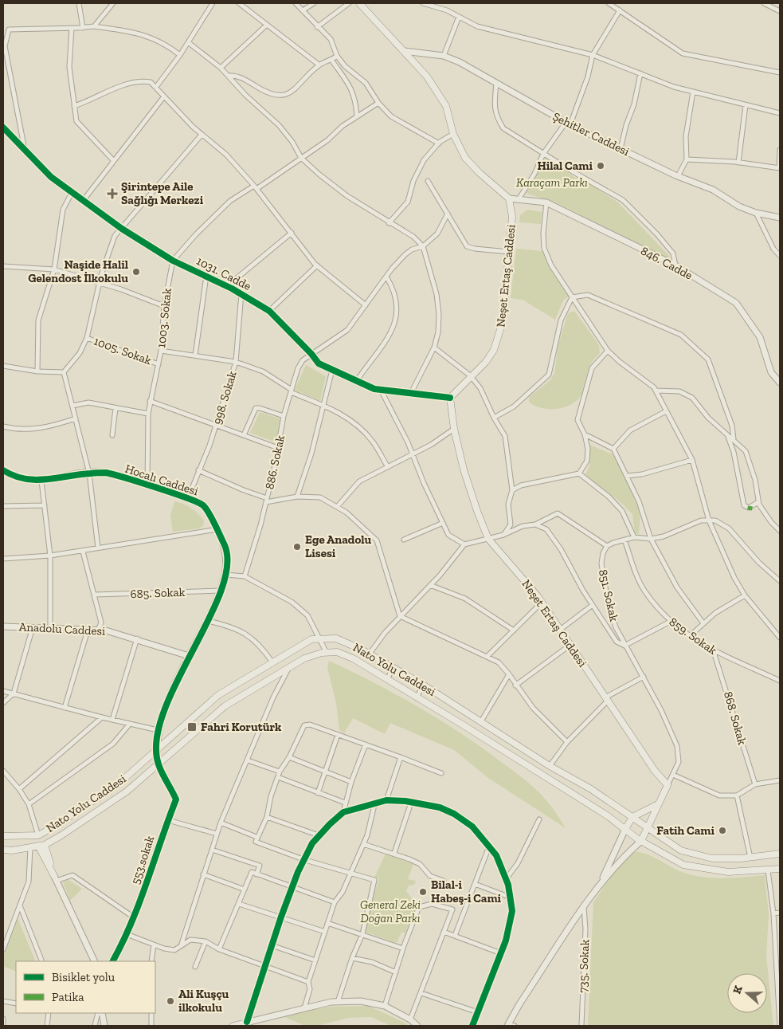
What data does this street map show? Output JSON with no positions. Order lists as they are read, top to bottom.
{
  "streets": {
    "main road": ["Neşet Ertaş Caddesi", "851. Sokak", "Nato Yolu Caddesi"],
    "street": [
      "Şehitler Caddesi",
      "846. Cadde",
      "1031. Cadde",
      "1003. Sokak",
      "1005. Sokak",
      "998. Sokak",
      "886. Sokak",
      "Hocalı Caddesi",
      "685. Sokak",
      "Anadolu Caddesi",
      "859. Sokak",
      "868. Sokak",
      "553.sokak",
      "735. Sokak"
    ]
  },
  "crossings": [
    ["846. Cadde", "Neşet Ertaş Caddesi"],
    ["1031. Cadde", "Neşet Ertaş Caddesi"],
    ["1031. Cadde", "1003. Sokak"],
    ["1031. Cadde", "998. Sokak"],
    ["1031. Cadde", "886. Sokak"],
    ["Neşet Ertaş Caddesi", "851. Sokak"],
    ["1003. Sokak", "1005. Sokak"],
    ["1003. Sokak", "Hocalı Caddesi"],
    ["998. Sokak", "Hocalı Caddesi"],
    ["Hocalı Caddesi", "685. Sokak"],
    ["Hocalı Caddesi", "Anadolu Caddesi"],
    ["Hocalı Caddesi", "Nato Yolu Caddesi"],
    ["Hocalı Caddesi", "553.sokak"],
    ["851. Sokak", "Nato Yolu Caddesi"],
    ["859. Sokak", "868. Sokak"]
  ],
  "parks": ["Karaçam Parkı", "General Zeki Doğan Parkı"],
  "places": {
    "other": [
      "Hilal Cami",
      "Naşide Halil Gelendost İlkokulu",
      "Ege Anadolu Lisesi",
      "Fatih Cami",
      "Bilal-i Habeş-i Cami",
      "Ali Kuşçu ilkokulu"
    ],
    "health": ["Şirintepe Aile Sağlığı Merkezi"],
    "transit": ["Fahri Korutürk"]
  },
  "legend": ["Bisiklet yolu", "Patika"],
  "north": "left"
}
